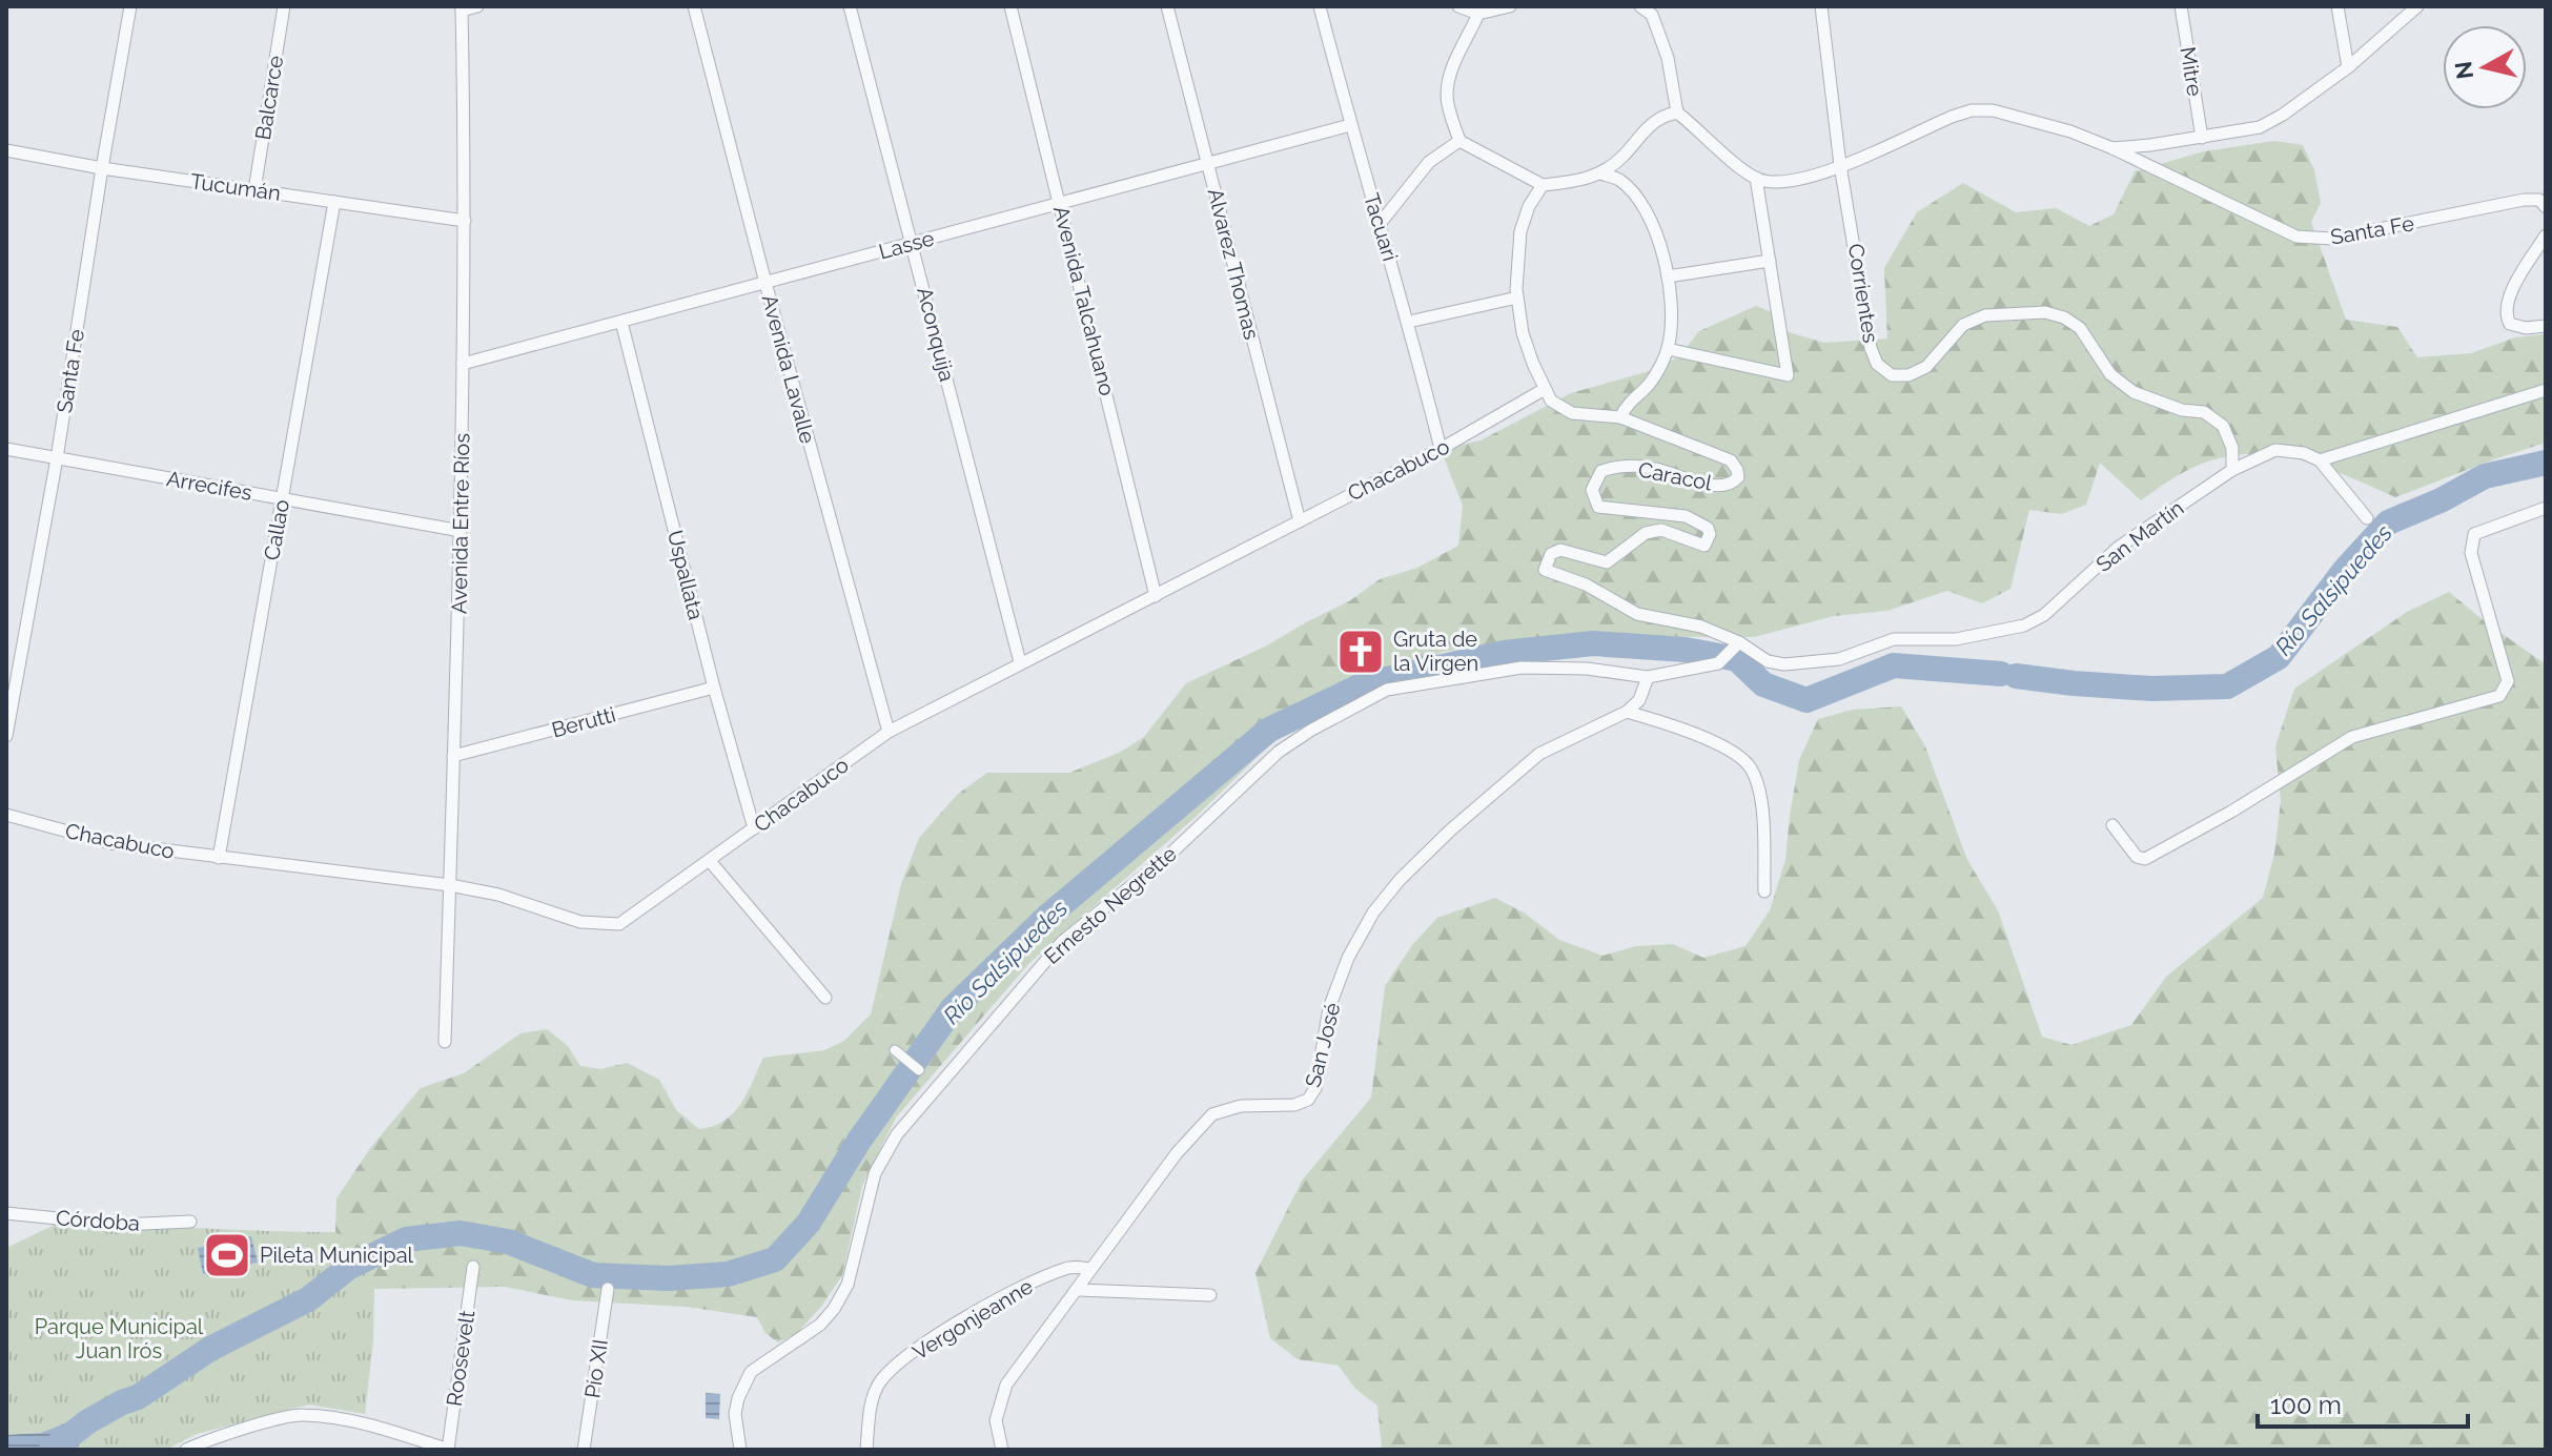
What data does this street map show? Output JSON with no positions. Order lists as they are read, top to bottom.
{
  "streets": {
    "street": [
      "Mitre",
      "Balcarce",
      "Tucumán",
      "Tacuari",
      "Santa Fe",
      "Lasse",
      "Alvarez Thomas",
      "Corrientes",
      "Avenida Talcahuano",
      "Aconquija",
      "Avenida Lavalle",
      "Chacabuco",
      "Caracol",
      "Arrecifes",
      "Avenida Entre Ríos",
      "Callao",
      "San Martín",
      "Uspallata",
      "Berutti",
      "Ernesto Negrette",
      "San José",
      "Córdoba",
      "Vergonjeanne",
      "Roosevelt",
      "Pío XII"
    ]
  },
  "crossings": [
    ["Balcarce", "Tucumán"],
    ["Tucumán", "Santa Fe"],
    ["Tucumán", "Avenida Entre Ríos"],
    ["Tucumán", "Callao"],
    ["Tacuari", "Lasse"],
    ["Tacuari", "Chacabuco"],
    ["Santa Fe", "Corrientes"],
    ["Santa Fe", "Arrecifes"],
    ["Lasse", "Alvarez Thomas"],
    ["Lasse", "Avenida Talcahuano"],
    ["Lasse", "Aconquija"],
    ["Lasse", "Avenida Lavalle"],
    ["Lasse", "Avenida Entre Ríos"],
    ["Lasse", "Uspallata"],
    ["Alvarez Thomas", "Chacabuco"],
    ["Corrientes", "San Martín"],
    ["Avenida Talcahuano", "Chacabuco"],
    ["Aconquija", "Chacabuco"],
    ["Avenida Lavalle", "Chacabuco"],
    ["Chacabuco", "Caracol"],
    ["Chacabuco", "Avenida Entre Ríos"],
    ["Chacabuco", "Callao"],
    ["Chacabuco", "Uspallata"],
    ["Caracol", "San Martín"],
    ["Caracol", "Ernesto Negrette"],
    ["Arrecifes", "Avenida Entre Ríos"],
    ["Arrecifes", "Callao"],
    ["Avenida Entre Ríos", "Berutti"],
    ["San Martín", "Ernesto Negrette"],
    ["Uspallata", "Berutti"],
    ["San José", "Vergonjeanne"]
  ],
  "water": ["Río Salsipuedes"],
  "parks": ["Parque Municipal Juan Irós"],
  "places": {
    "church": ["Gruta de la Virgen"],
    "sports": ["Pileta Municipal"]
  },
  "scale_bar": "100 m",
  "north": "left"
}
